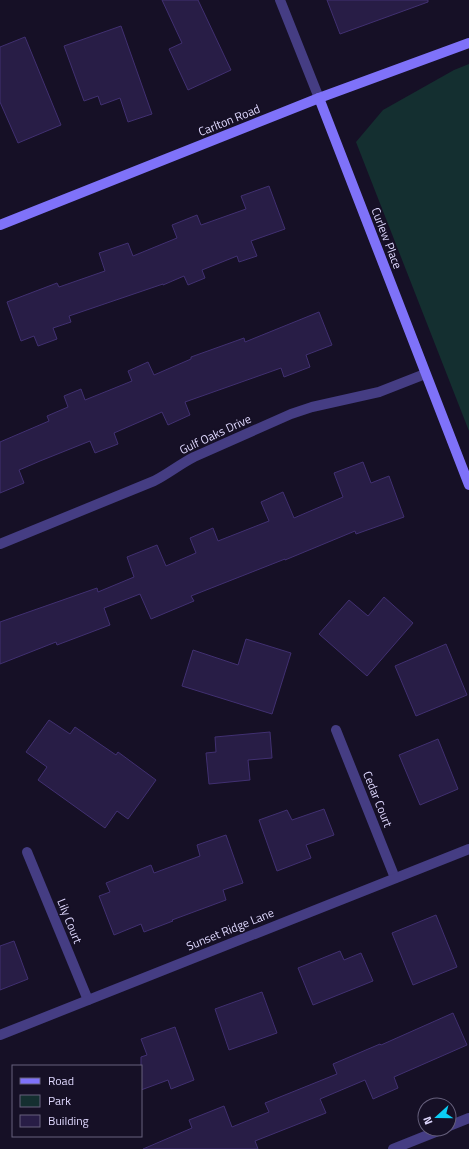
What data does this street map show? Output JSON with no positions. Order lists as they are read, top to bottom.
{
  "streets": {
    "street": [
      "Carlton Road",
      "Curlew Place",
      "Gulf Oaks Drive",
      "Cedar Court",
      "Lily Court",
      "Sunset Ridge Lane"
    ]
  },
  "crossings": [
    ["Carlton Road", "Curlew Place"],
    ["Curlew Place", "Gulf Oaks Drive"],
    ["Cedar Court", "Sunset Ridge Lane"],
    ["Lily Court", "Sunset Ridge Lane"]
  ],
  "legend": ["Road", "Park", "Building"],
  "north": "left"
}
